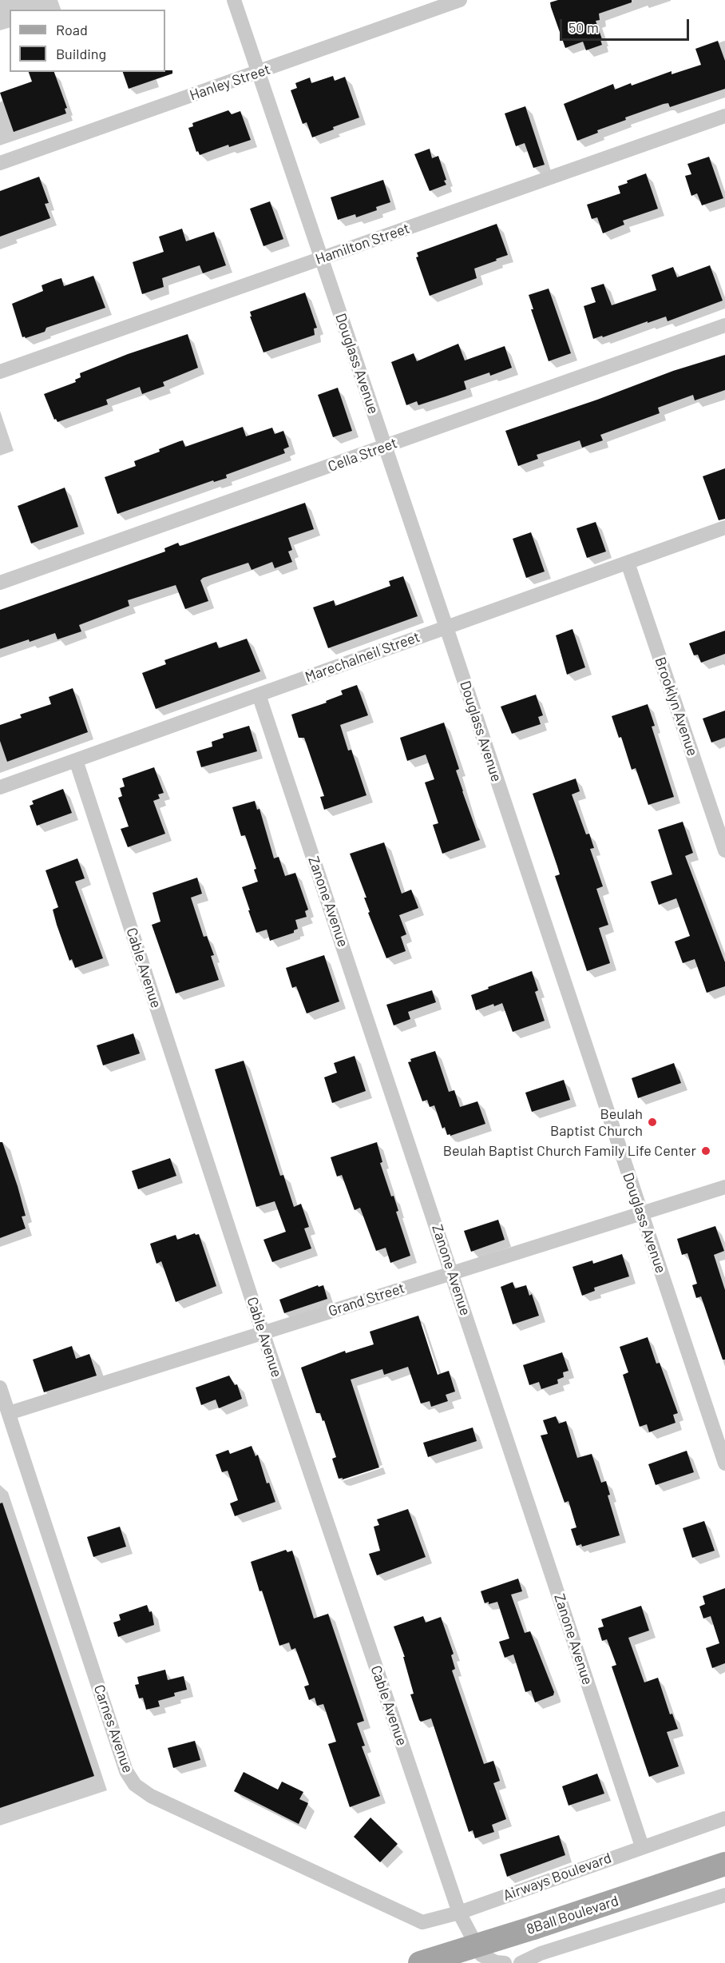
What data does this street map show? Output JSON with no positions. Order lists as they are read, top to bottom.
{
  "streets": {
    "main road": ["8Ball Boulevard"],
    "street": [
      "Hanley Street",
      "Hamilton Street",
      "Douglass Avenue",
      "Cella Street",
      "Marechalneil Street",
      "Brooklyn Avenue",
      "Zanone Avenue",
      "Cable Avenue",
      "Grand Street",
      "Carnes Avenue",
      "Airways Boulevard"
    ]
  },
  "crossings": [
    ["Hanley Street", "Douglass Avenue"],
    ["Hamilton Street", "Douglass Avenue"],
    ["Douglass Avenue", "Cella Street"],
    ["Douglass Avenue", "Marechalneil Street"],
    ["Douglass Avenue", "Grand Street"],
    ["Marechalneil Street", "Brooklyn Avenue"],
    ["Marechalneil Street", "Zanone Avenue"],
    ["Marechalneil Street", "Cable Avenue"],
    ["Zanone Avenue", "Grand Street"],
    ["Zanone Avenue", "Airways Boulevard"],
    ["Cable Avenue", "Grand Street"],
    ["Cable Avenue", "Carnes Avenue"],
    ["Cable Avenue", "Airways Boulevard"],
    ["Grand Street", "Carnes Avenue"],
    ["Carnes Avenue", "Airways Boulevard"]
  ],
  "places": ["Beulah Baptist Church", "Beulah Baptist Church Family Life Center"],
  "legend": ["Road", "Building"],
  "scale_bar": "50 m"
}
